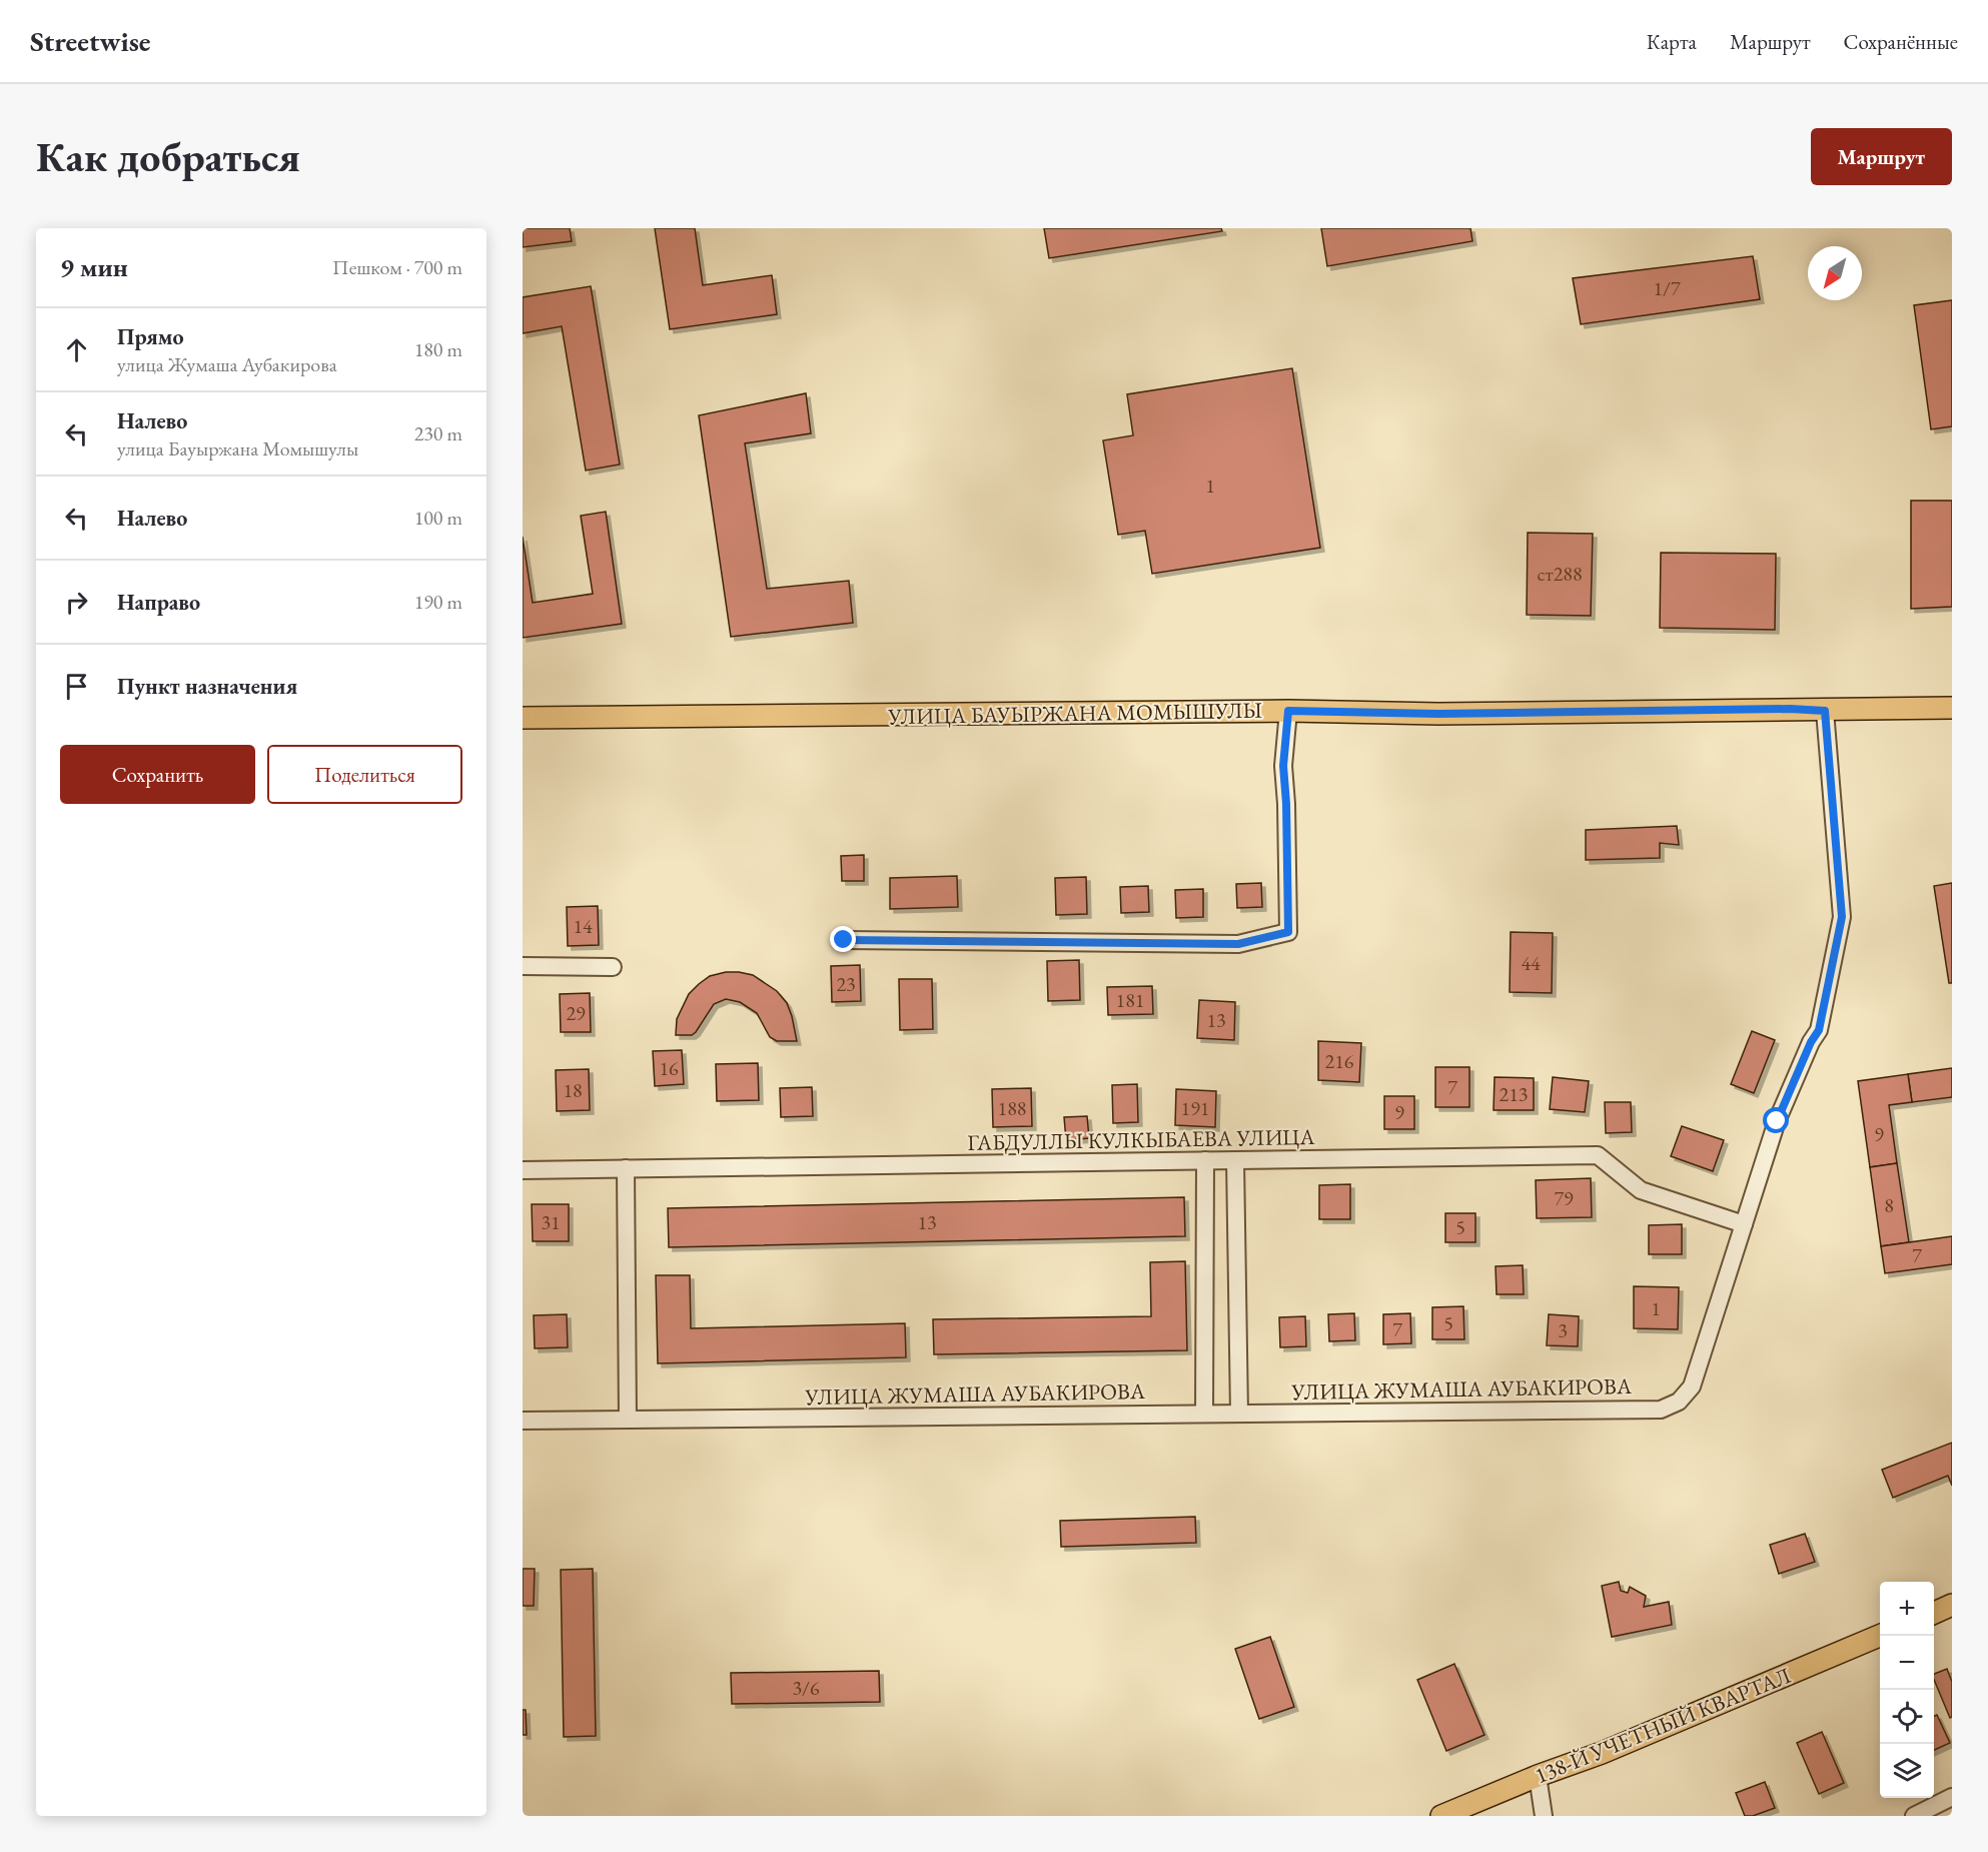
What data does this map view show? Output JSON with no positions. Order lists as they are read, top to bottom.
{
  "streets": {
    "main road": ["УЛИЦА БАУЫРЖАНА МОМЫШУЛЫ", "138-Й УЧЕТНЫЙ КВАРТАЛ"],
    "street": ["ГАБДУЛЛЫ КУЛКЫБАЕВА УЛИЦА", "УЛИЦА ЖУМАША АУБАКИРОВА"]
  },
  "crossings": [
    ["УЛИЦА БАУЫРЖАНА МОМЫШУЛЫ", "УЛИЦА ЖУМАША АУБАКИРОВА"],
    ["ГАБДУЛЛЫ КУЛКЫБАЕВА УЛИЦА", "УЛИЦА ЖУМАША АУБАКИРОВА"]
  ],
  "house_numbers": [
    "1/7",
    "1",
    "ст288",
    "14",
    "44",
    "23",
    "181",
    "29",
    "13",
    "216",
    "16",
    "7",
    "18",
    "213",
    "188",
    "191",
    "9",
    "9",
    "79",
    "8",
    "31",
    "13",
    "5",
    "7",
    "1",
    "5",
    "7",
    "3",
    "3/6"
  ],
  "north": "bottom left",
  "page": {
    "header": "Streetwise",
    "nav": ["Карта", "Маршрут", "Сохранённые"],
    "buttons": [
      "Маршрут",
      ["Сохранить", "Поделиться"]
    ],
    "title": "Как добраться",
    "heading": ["9 мин", "Пешком · 700 m"],
    "list": [
      ["Прямо", "улица Жумаша Аубакирова", "180 m"],
      ["Налево", "улица Бауыржана Момышулы", "230 m"],
      ["Налево", "100 m"],
      ["Направо", "190 m"],
      "Пункт назначения"
    ],
    "map_buttons": ["+", "−"]
  }
}
